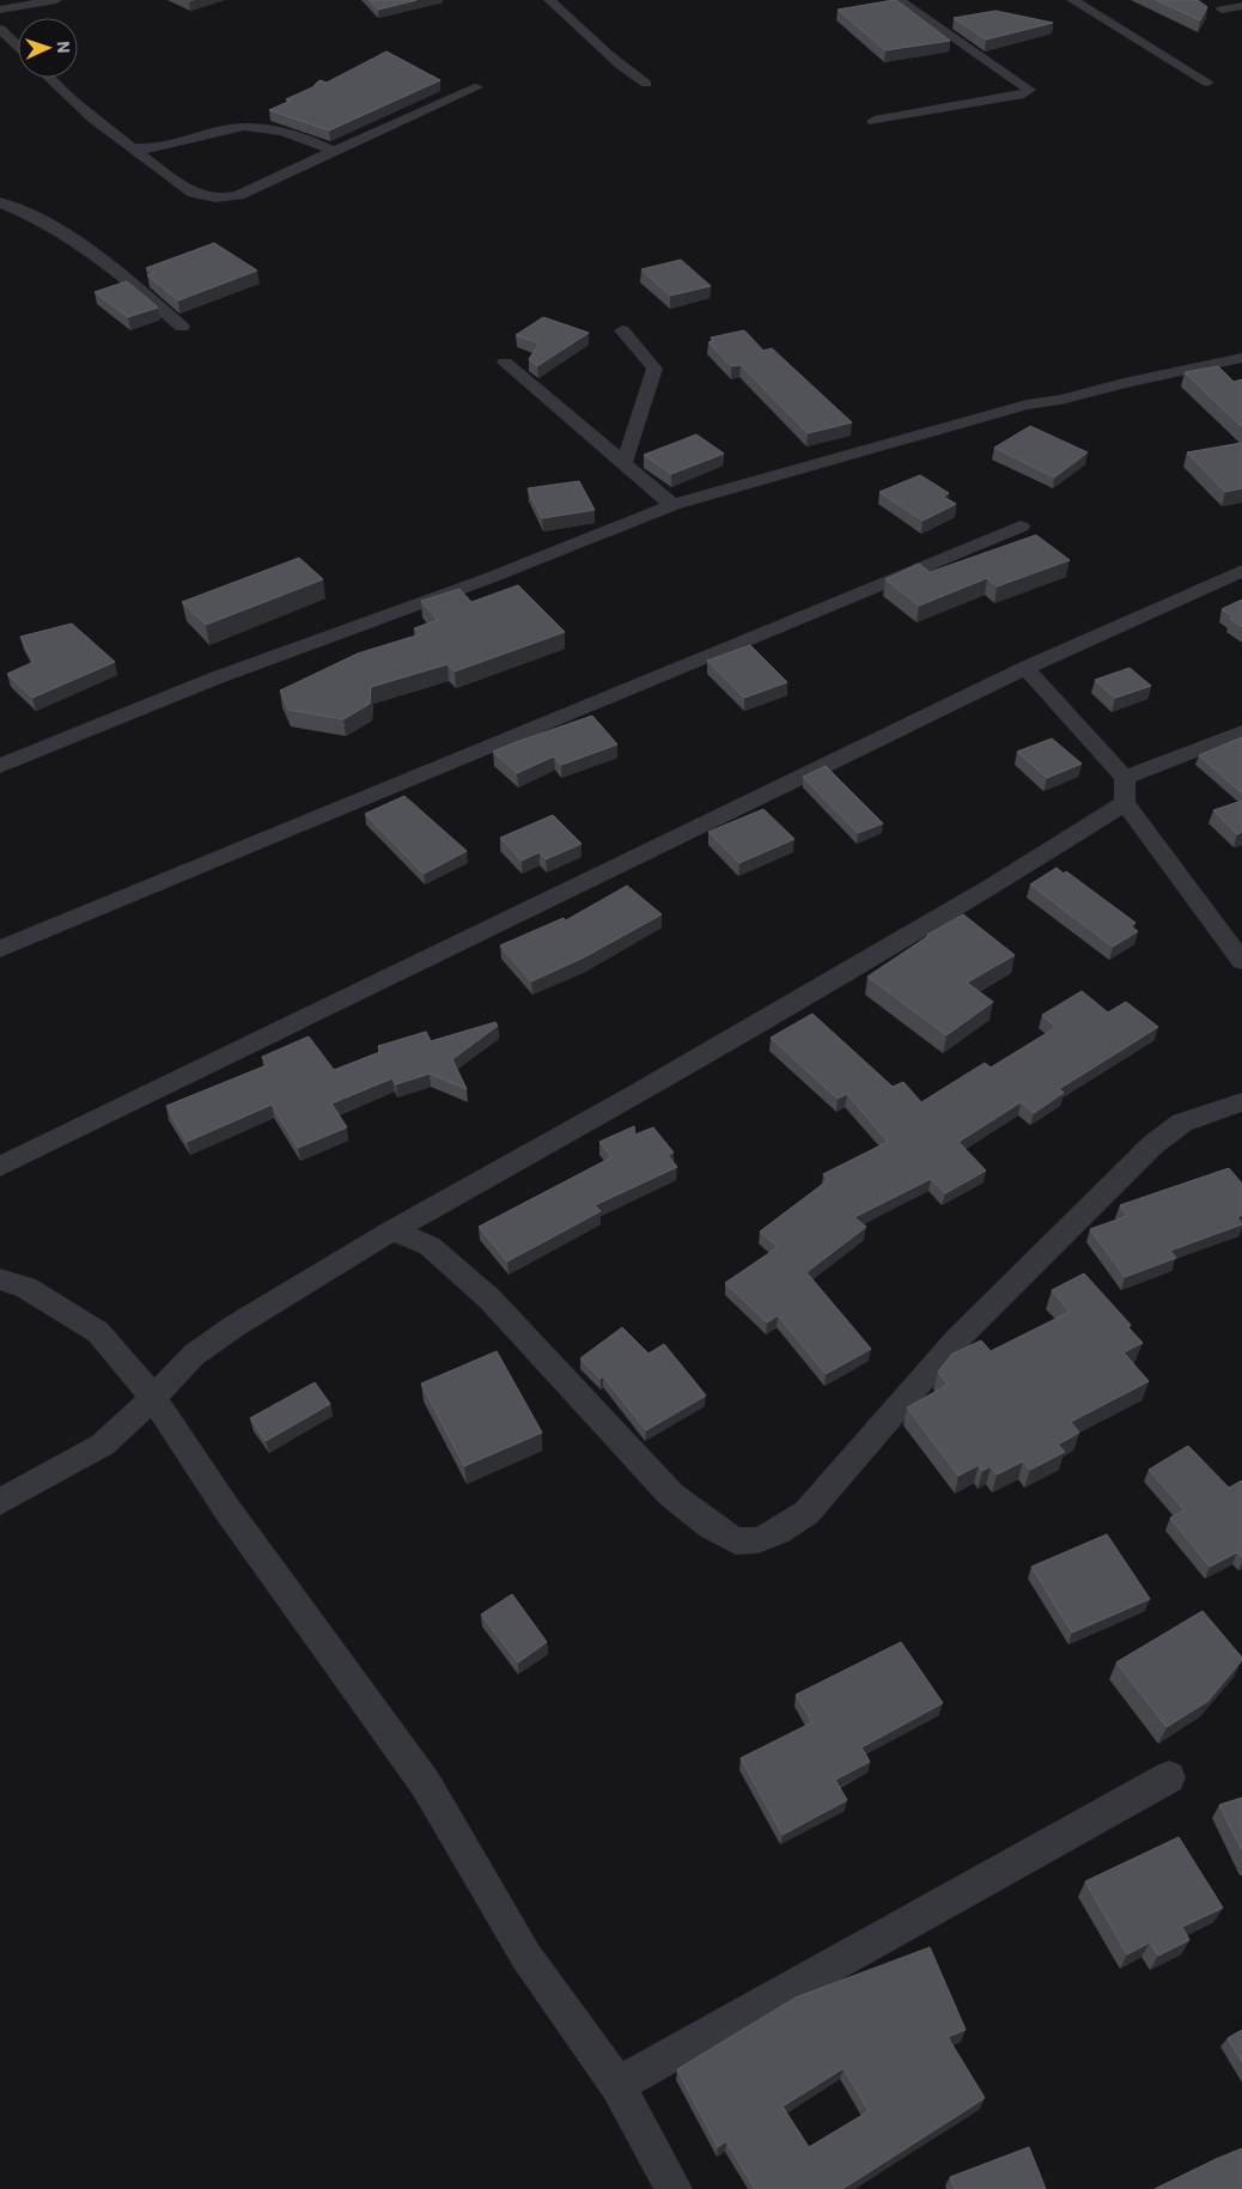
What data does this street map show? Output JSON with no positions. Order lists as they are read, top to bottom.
{
  "north": "right"
}
